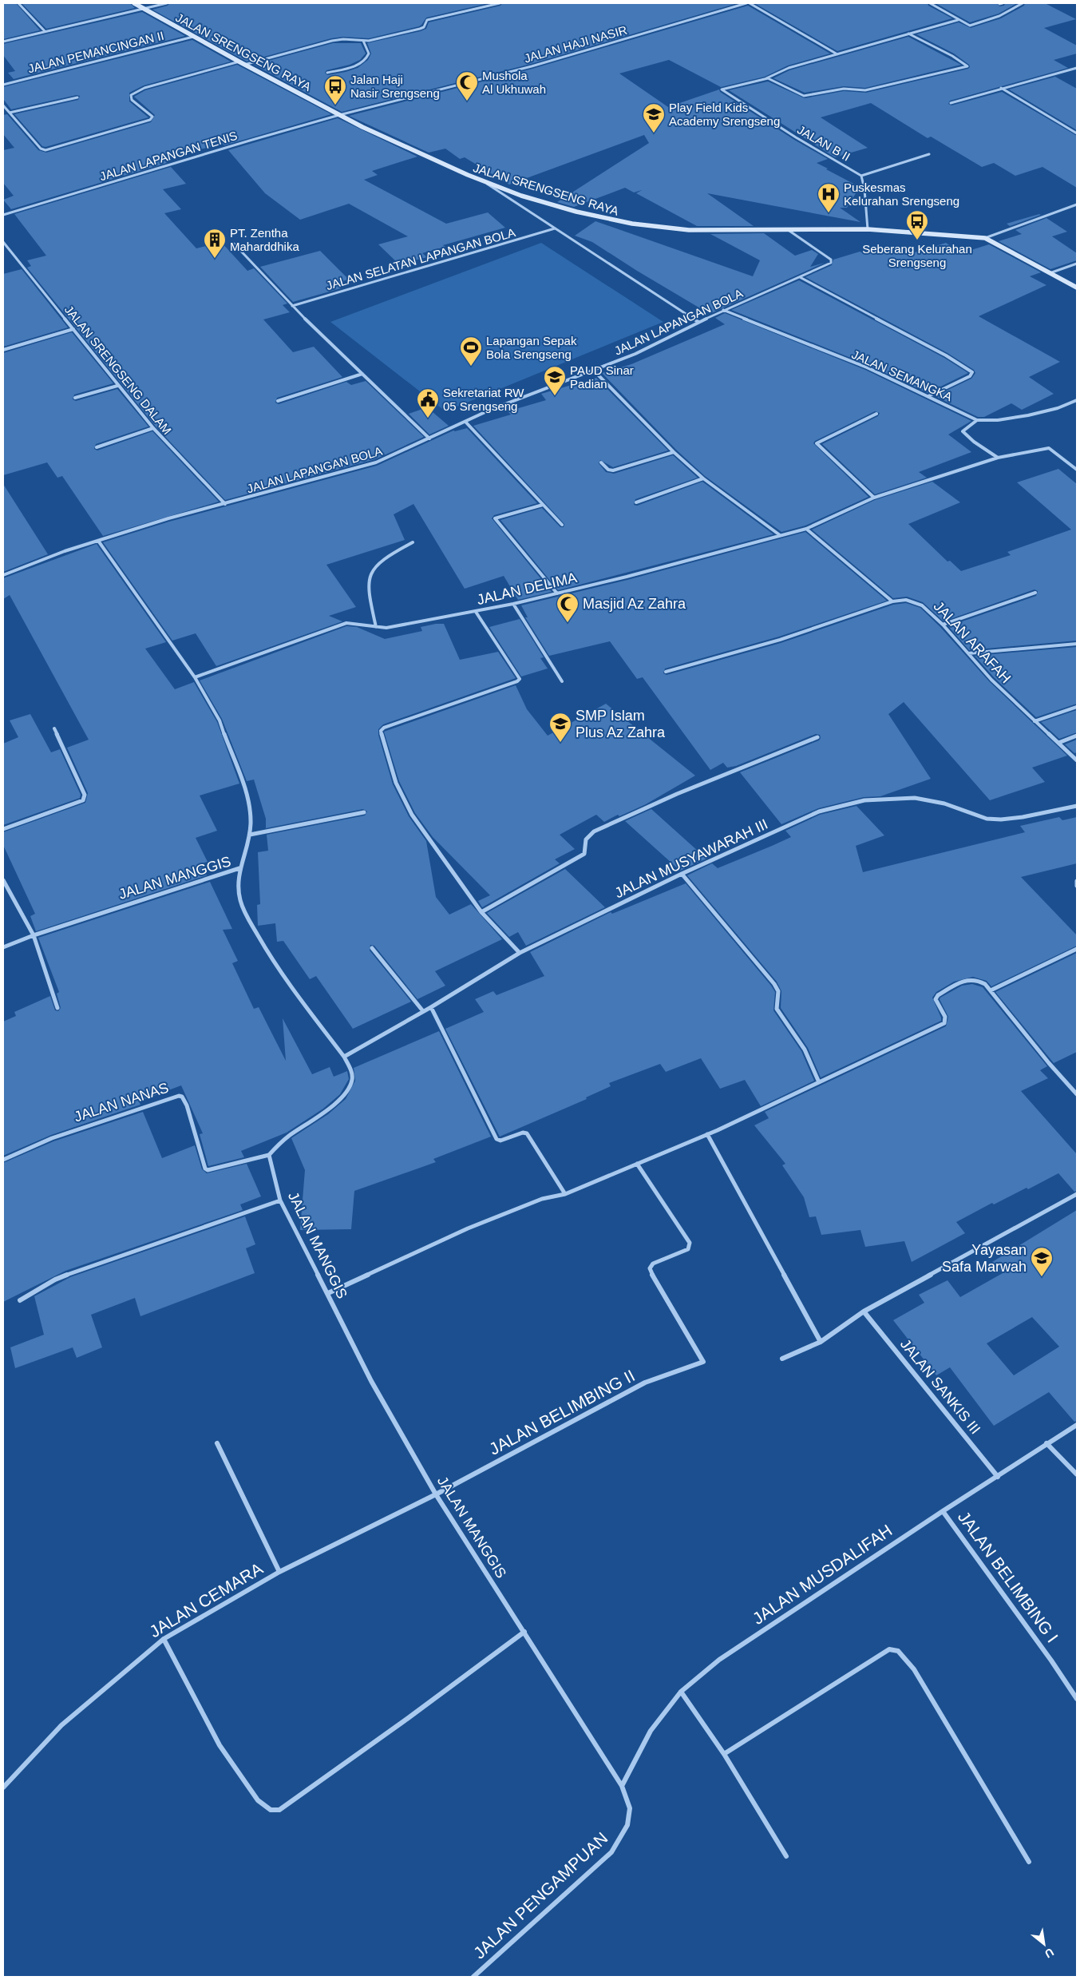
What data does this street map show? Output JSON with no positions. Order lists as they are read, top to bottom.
{
  "streets": {
    "main road": ["JALAN SRENGSENG RAYA"],
    "street": [
      "JALAN HAJI NASIR",
      "JALAN PEMANCINGAN II",
      "JALAN B II",
      "JALAN LAPANGAN TENIS",
      "JALAN SELATAN LAPANGAN BOLA",
      "JALAN LAPANGAN BOLA",
      "JALAN SRENGSENG DALAM",
      "JALAN SEMANGKA",
      "JALAN DELIMA",
      "JALAN ARAFAH",
      "JALAN MUSYAWARAH III",
      "JALAN MANGGIS",
      "JALAN NANAS",
      "JALAN SANKIS III",
      "JALAN BELIMBING II",
      "JALAN MUSDALIFAH",
      "JALAN BELIMBING I",
      "JALAN CEMARA",
      "JALAN PENGAMPUAN"
    ]
  },
  "crossings": [
    ["JALAN HAJI NASIR", "JALAN SRENGSENG RAYA"],
    ["JALAN HAJI NASIR", "JALAN LAPANGAN TENIS"],
    ["JALAN PEMANCINGAN II", "JALAN SRENGSENG RAYA"],
    ["JALAN SRENGSENG RAYA", "JALAN B II"],
    ["JALAN SRENGSENG RAYA", "JALAN LAPANGAN TENIS"],
    ["JALAN SRENGSENG RAYA", "JALAN LAPANGAN BOLA"],
    ["JALAN LAPANGAN BOLA", "JALAN SRENGSENG DALAM"],
    ["JALAN LAPANGAN BOLA", "JALAN SEMANGKA"],
    ["JALAN MUSYAWARAH III", "JALAN MANGGIS"],
    ["JALAN MANGGIS", "JALAN NANAS"],
    ["JALAN MANGGIS", "JALAN BELIMBING II"],
    ["JALAN MANGGIS", "JALAN MUSDALIFAH"],
    ["JALAN MANGGIS", "JALAN CEMARA"],
    ["JALAN MANGGIS", "JALAN PENGAMPUAN"],
    ["JALAN SANKIS III", "JALAN MUSDALIFAH"],
    ["JALAN BELIMBING II", "JALAN CEMARA"],
    ["JALAN MUSDALIFAH", "JALAN BELIMBING I"],
    ["JALAN MUSDALIFAH", "JALAN PENGAMPUAN"]
  ],
  "places": {
    "mosque": ["Mushola Al Ukhuwah", "Masjid Az Zahra"],
    "bus stop": ["Jalan Haji Nasir Srengseng", "Seberang Kelurahan Srengseng"],
    "school or university": [
      "Play Field Kids Academy Srengseng",
      "PAUD Sinar Padian",
      "SMP Islam Plus Az Zahra",
      "Yayasan Safa Marwah"
    ],
    "hospital": ["Puskesmas Kelurahan Srengseng"],
    "building": ["PT. Zentha Maharddhika"],
    "sports": ["Lapangan Sepak Bola Srengseng"],
    "public building": ["Sekretariat RW 05 Srengseng"]
  },
  "north": "bottom right"
}
